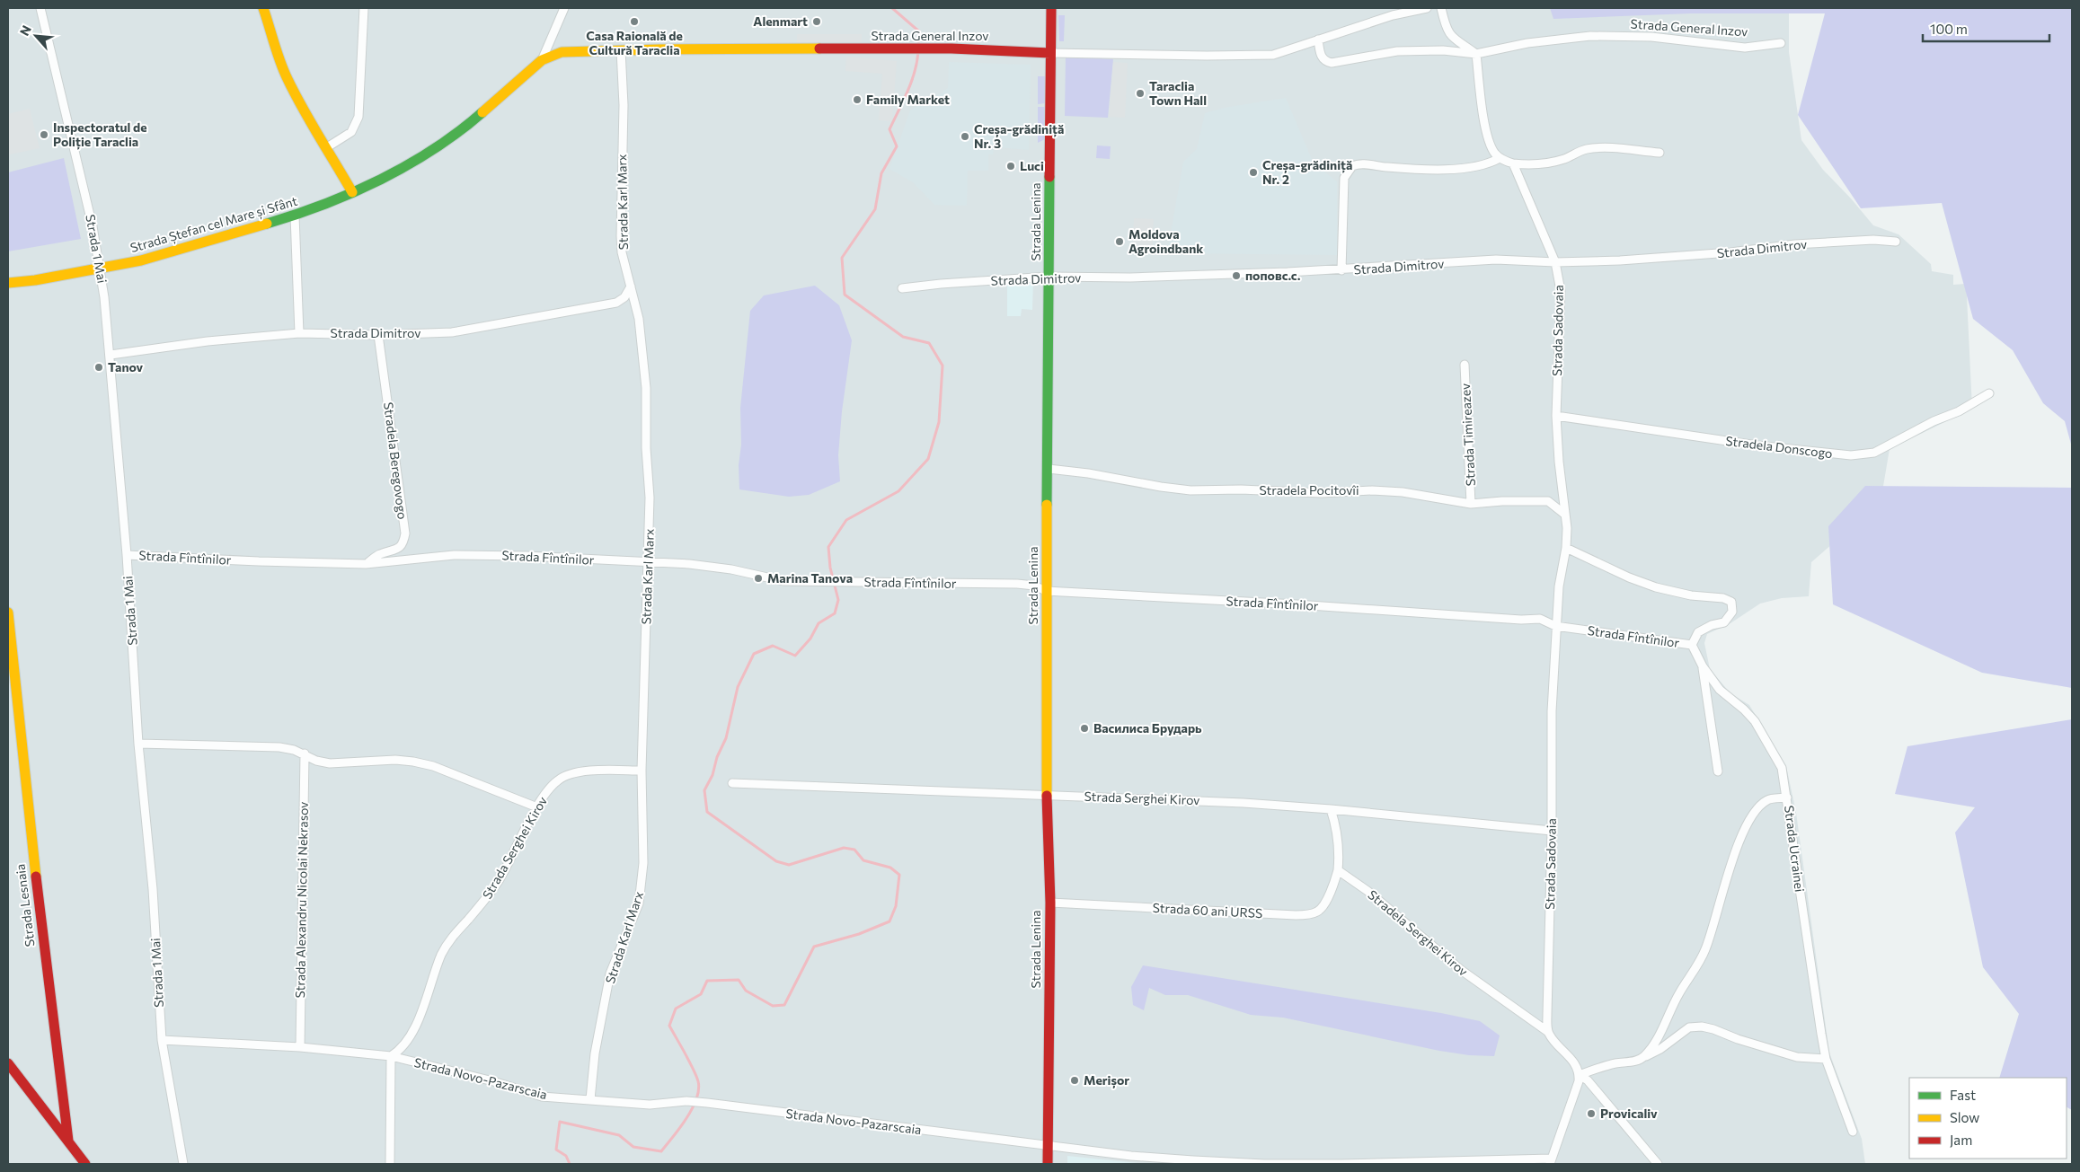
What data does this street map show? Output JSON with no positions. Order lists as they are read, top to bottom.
{
  "streets": {
    "street": [
      "Strada General Inzov",
      "Strada Karl Marx",
      "Strada Lenina",
      "Strada Ștefan cel Mare și Sfânt",
      "Strada 1 Mai",
      "Strada Dimitrov",
      "Strada Sadovaia",
      "Strada Timireazev",
      "Stradela Donscogo",
      "Stradela Beregovogo",
      "Stradela Pocitovîi",
      "Strada Fîntînilor",
      "Strada Serghei Kirov",
      "Strada Ucrainei",
      "Strada Alexandru Nicolai Nekrasov",
      "Strada Lesnaia",
      "Strada 60 ani URSS",
      "Stradela Serghei Kirov",
      "Strada Novo-Pazarscaia"
    ]
  },
  "crossings": [
    ["Strada General Inzov", "Strada Karl Marx"],
    ["Strada General Inzov", "Strada Lenina"],
    ["Strada General Inzov", "Strada Ștefan cel Mare și Sfânt"],
    ["Strada Karl Marx", "Strada Dimitrov"],
    ["Strada Karl Marx", "Strada Fîntînilor"],
    ["Strada Karl Marx", "Strada Serghei Kirov"],
    ["Strada Karl Marx", "Strada Novo-Pazarscaia"],
    ["Strada Lenina", "Strada Dimitrov"],
    ["Strada Lenina", "Stradela Pocitovîi"],
    ["Strada Lenina", "Strada Fîntînilor"],
    ["Strada Lenina", "Strada Serghei Kirov"],
    ["Strada Lenina", "Strada 60 ani URSS"],
    ["Strada Lenina", "Strada Novo-Pazarscaia"],
    ["Strada Ștefan cel Mare și Sfânt", "Strada 1 Mai"],
    ["Strada 1 Mai", "Strada Dimitrov"],
    ["Strada 1 Mai", "Strada Fîntînilor"],
    ["Strada 1 Mai", "Strada Novo-Pazarscaia"],
    ["Strada Dimitrov", "Strada Sadovaia"],
    ["Strada Dimitrov", "Stradela Beregovogo"],
    ["Strada Sadovaia", "Stradela Donscogo"],
    ["Strada Sadovaia", "Stradela Pocitovîi"],
    ["Strada Sadovaia", "Strada Fîntînilor"],
    ["Strada Sadovaia", "Strada Serghei Kirov"],
    ["Strada Sadovaia", "Stradela Serghei Kirov"],
    ["Strada Timireazev", "Stradela Pocitovîi"],
    ["Stradela Beregovogo", "Strada Fîntînilor"],
    ["Strada Fîntînilor", "Strada Ucrainei"],
    ["Strada Serghei Kirov", "Strada Novo-Pazarscaia"],
    ["Strada Alexandru Nicolai Nekrasov", "Strada Novo-Pazarscaia"],
    ["Strada 60 ani URSS", "Stradela Serghei Kirov"]
  ],
  "places": [
    "Casa Raională de Cultură Taraclia",
    "Alenmart",
    "Taraclia Town Hall",
    "Family Market",
    "Inspectoratul de Poliție Taraclia",
    "Creșa-grădiniță Nr. 3",
    "Luci",
    "Creșa-grădiniță Nr. 2",
    "Moldova Agroindbank",
    "поповс.с.",
    "Tanov",
    "Marina Tanova",
    "Василиса Брударь",
    "Merișor",
    "Provicaliv"
  ],
  "legend": ["Fast", "Slow", "Jam"],
  "scale_bar": "100 m",
  "north": "top left"
}
